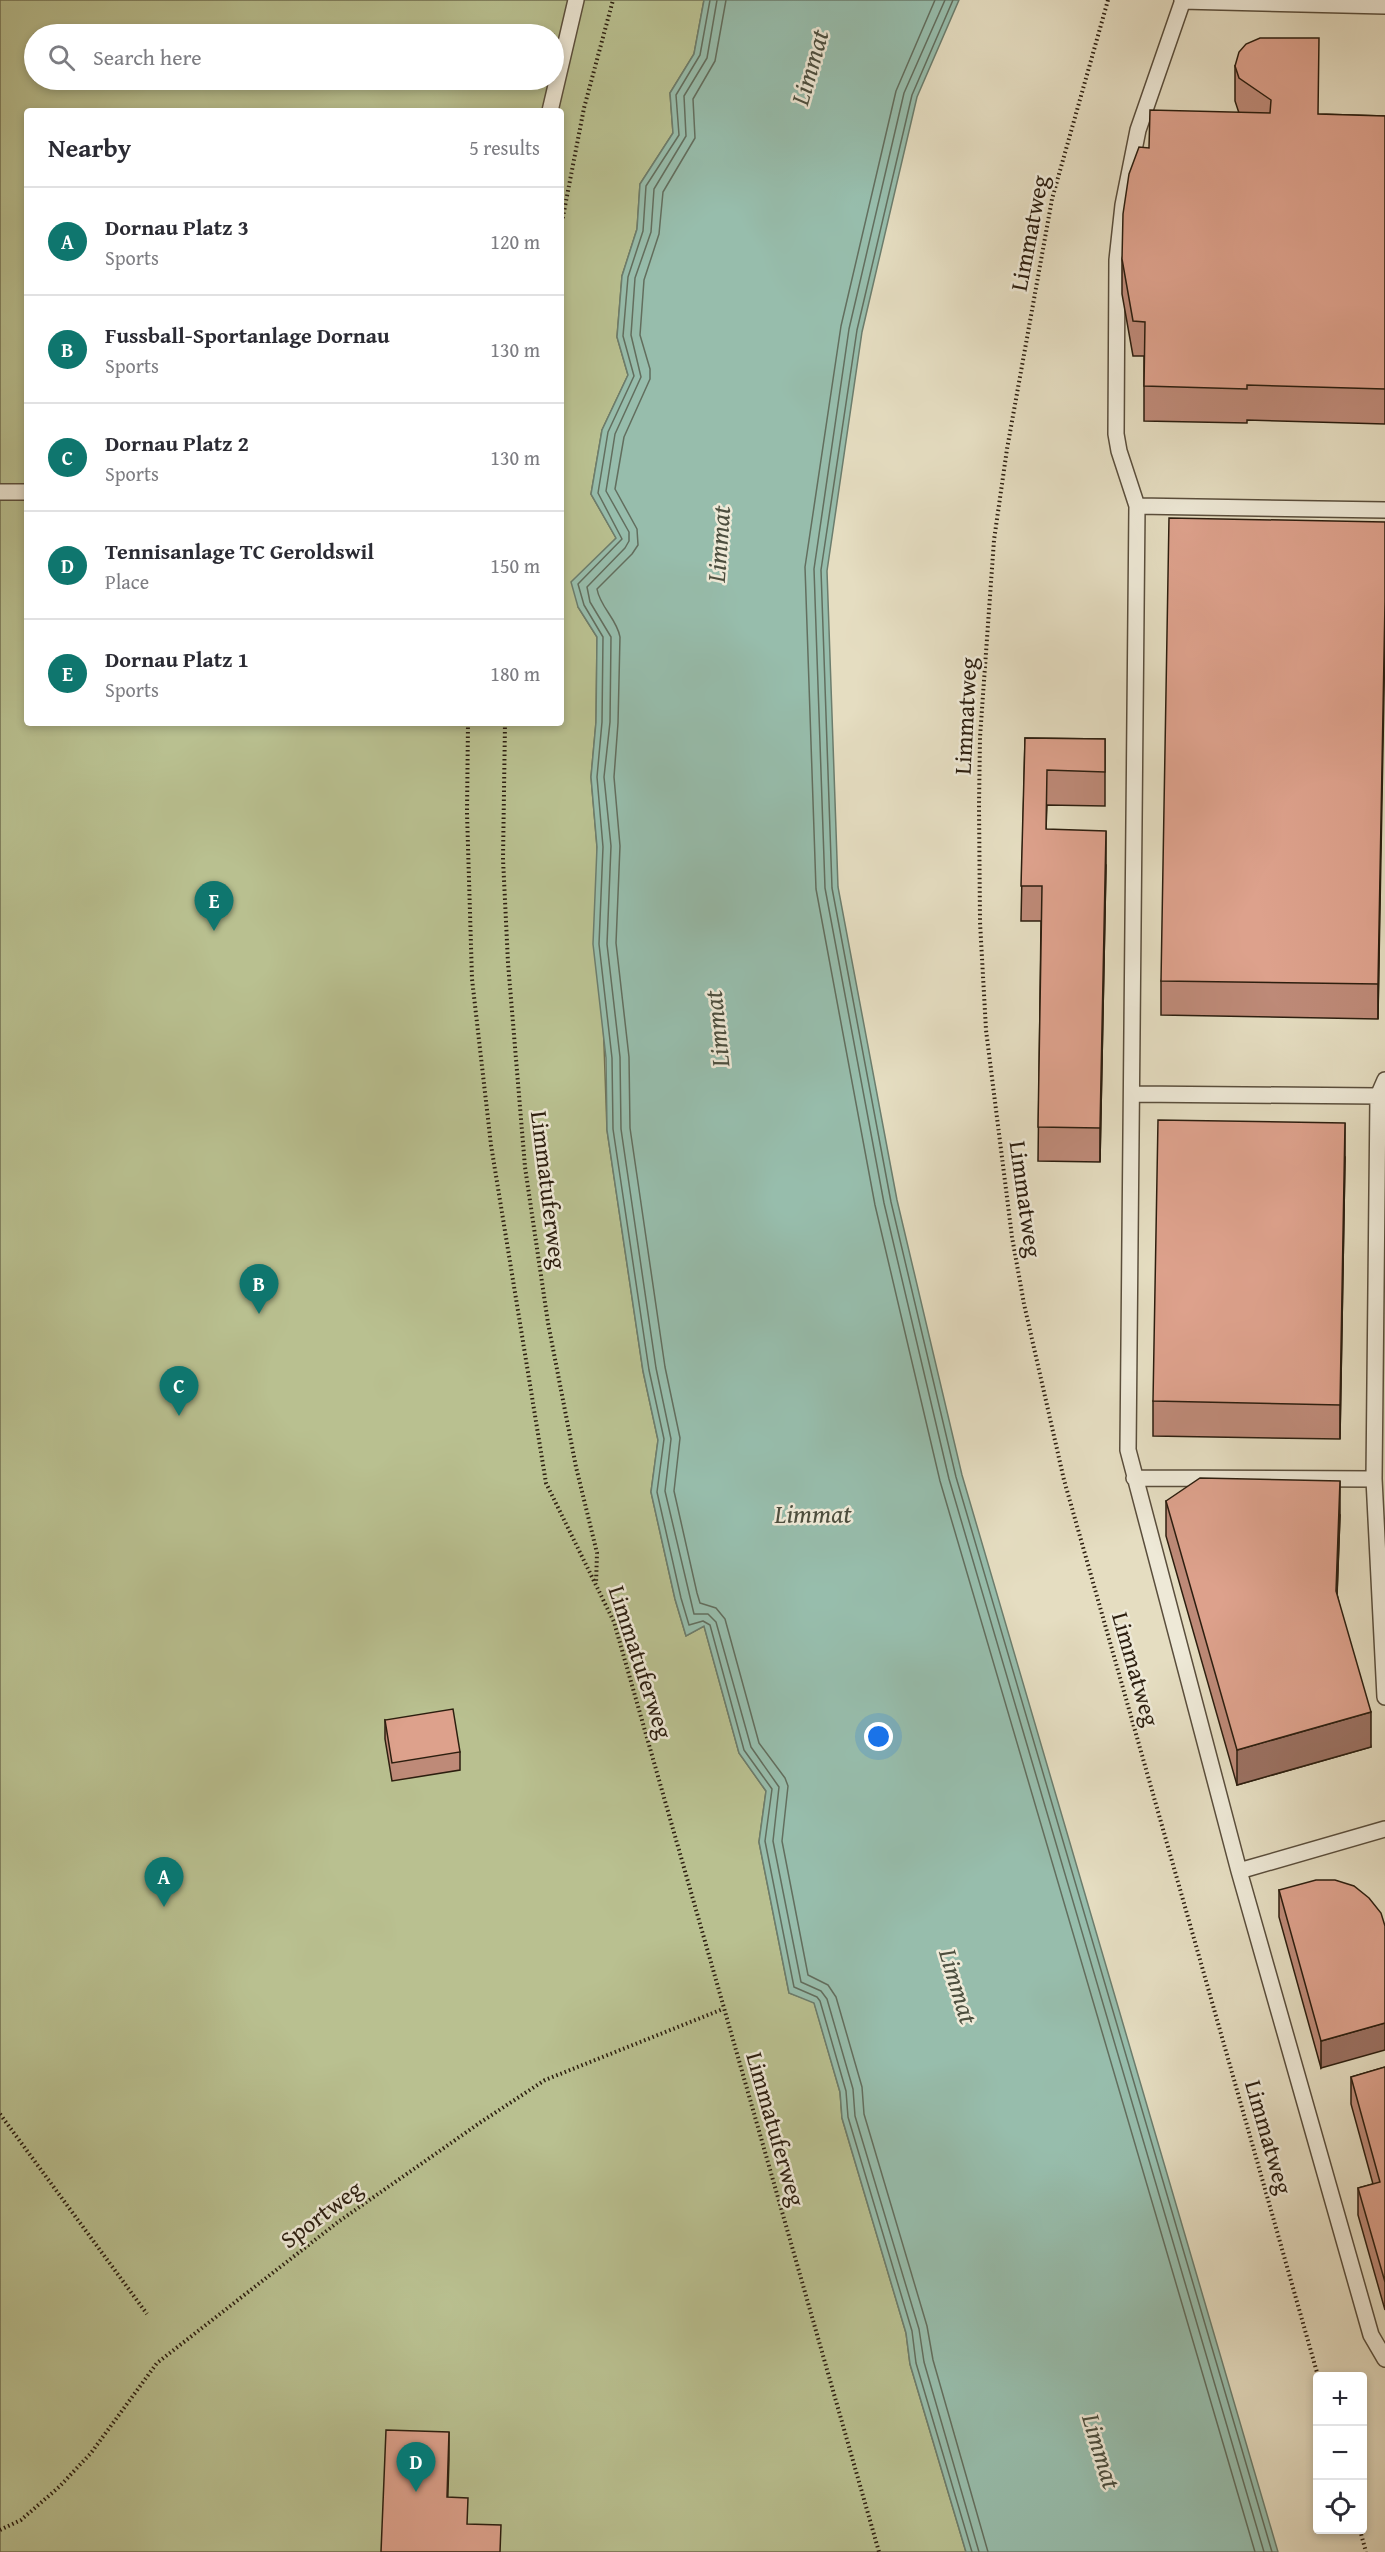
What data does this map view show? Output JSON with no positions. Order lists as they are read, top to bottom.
{
  "streets": {
    "path": ["Limmatweg", "Limmatuferweg", "Sportweg"]
  },
  "crossings": [
    ["Limmatuferweg", "Sportweg"]
  ],
  "water": ["Limmat"],
  "page": {
    "search": "Search here",
    "heading": ["Nearby", "5 results"],
    "list": [
      {
        "mark": "A",
        "name": "Dornau Platz 3",
        "note": "Sports",
        "value": "120 m"
      },
      {
        "mark": "B",
        "name": "Fussball-Sportanlage Dornau",
        "note": "Sports",
        "value": "130 m"
      },
      {
        "mark": "C",
        "name": "Dornau Platz 2",
        "note": "Sports",
        "value": "130 m"
      },
      {
        "mark": "D",
        "name": "Tennisanlage TC Geroldswil",
        "note": "Place",
        "value": "150 m"
      },
      {
        "mark": "E",
        "name": "Dornau Platz 1",
        "note": "Sports",
        "value": "180 m"
      }
    ],
    "pins": [
      "E",
      "B",
      "C",
      "A",
      "D"
    ],
    "map_buttons": ["+", "−"]
  }
}
